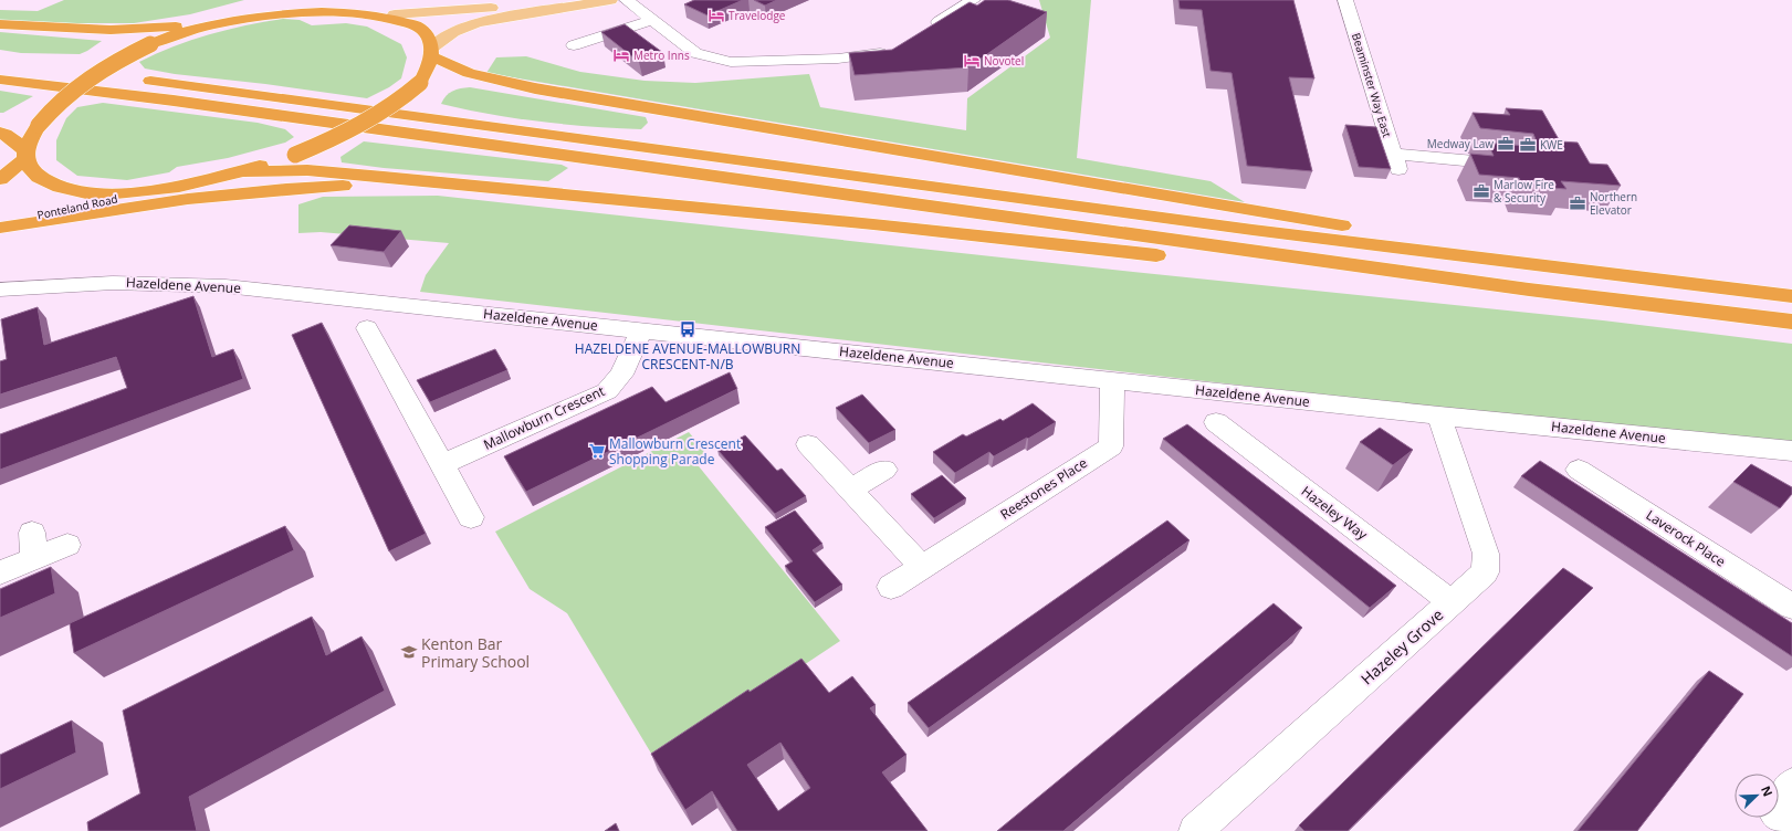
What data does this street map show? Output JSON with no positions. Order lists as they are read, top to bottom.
{
  "streets": {
    "highway": ["Ponteland Road"],
    "street": [
      "Beaminster Way East",
      "Hazeldene Avenue",
      "Mallowburn Crescent",
      "Reestones Place",
      "Hazeley Way",
      "Laverock Place",
      "Hazeley Grove"
    ]
  },
  "crossings": [
    ["Hazeldene Avenue", "Mallowburn Crescent"],
    ["Hazeldene Avenue", "Reestones Place"],
    ["Hazeldene Avenue", "Hazeley Grove"],
    ["Hazeley Way", "Hazeley Grove"]
  ],
  "places": {
    "hotel": ["Travelodge", "Metro Inns", "Novotel"],
    "office": [
      "Medway Law",
      "KWE",
      "Marlow Fire & Security",
      "Northern Elevator"
    ],
    "bus stop": ["HAZELDENE AVENUE-MALLOWBURN CRESCENT-N/B"],
    "supermarket": ["Mallowburn Crescent Shopping Parade"],
    "school or university": ["Kenton Bar Primary School"]
  },
  "north": "top right"
}
